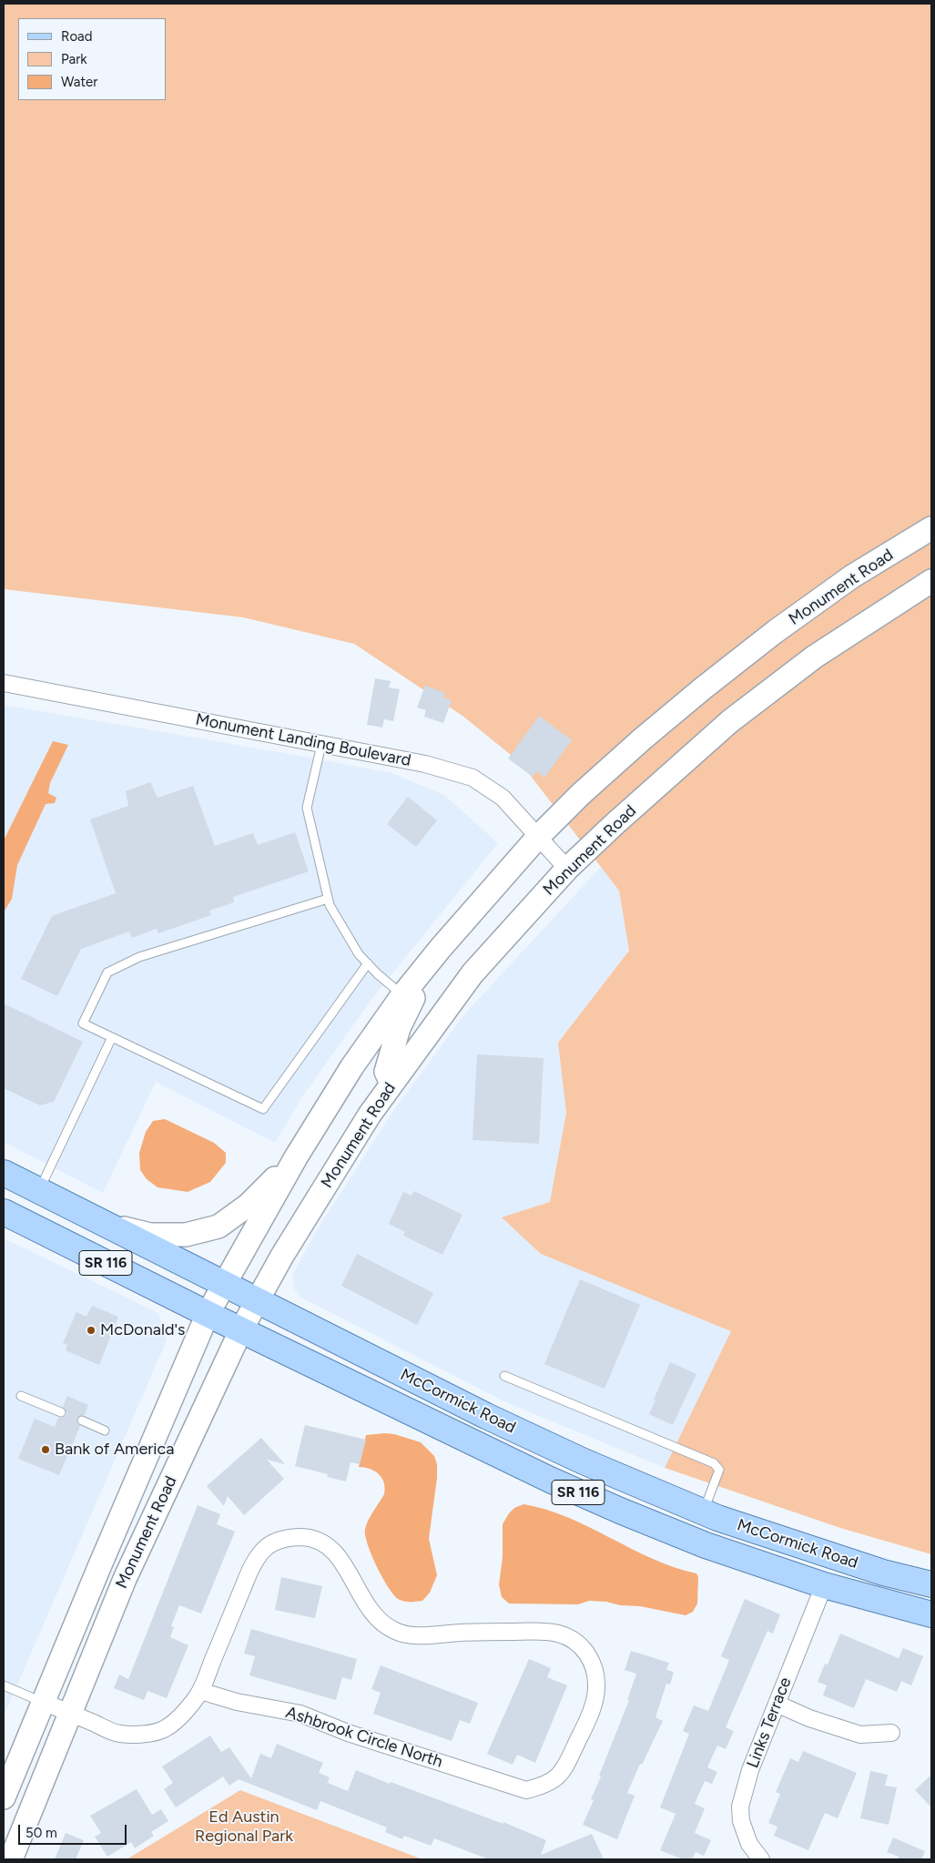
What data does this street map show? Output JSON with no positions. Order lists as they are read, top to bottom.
{
  "streets": {
    "main road": ["Monument Road", "SR 116", "McCormick Road"],
    "street": ["Monument Landing Boulevard", "Links Terrace", "Ashbrook Circle North"]
  },
  "crossings": [
    ["Monument Road", "Monument Landing Boulevard"],
    ["Monument Road", "McCormick Road"],
    ["McCormick Road", "Links Terrace"]
  ],
  "parks": ["Ed Austin Regional Park"],
  "places": ["McDonald's", "Bank of America"],
  "legend": ["Road", "Park", "Water"],
  "scale_bar": "50 m"
}
